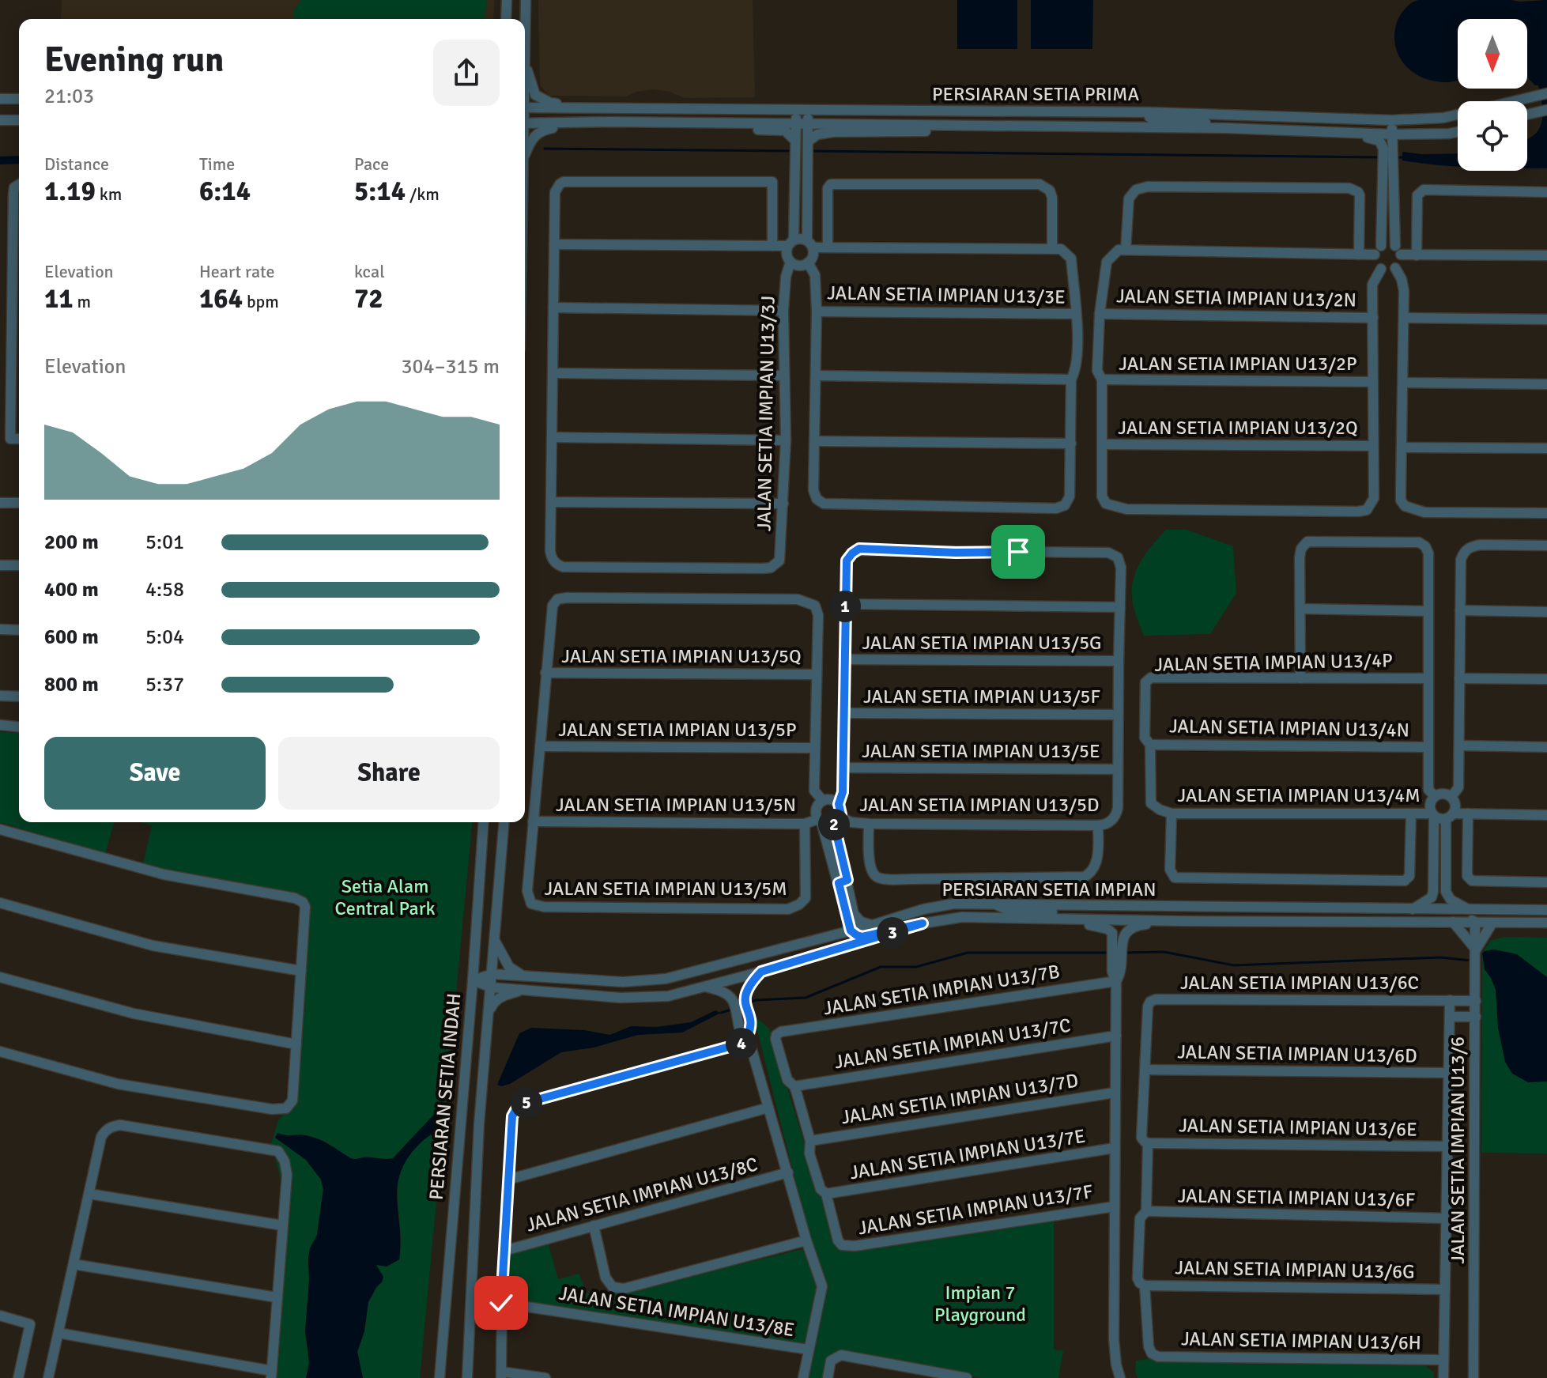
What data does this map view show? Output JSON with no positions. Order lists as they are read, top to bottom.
{
  "streets": {
    "street": [
      "PERSIARAN SETIA PRIMA",
      "JALAN SETIA IMPIAN U13/3E",
      "JALAN SETIA IMPIAN U13/2N",
      "JALAN SETIA IMPIAN U13/2P",
      "JALAN SETIA IMPIAN U13/3J",
      "JALAN SETIA IMPIAN U13/2Q",
      "JALAN SETIA IMPIAN U13/5G",
      "JALAN SETIA IMPIAN U13/5Q",
      "JALAN SETIA IMPIAN U13/4P",
      "JALAN SETIA IMPIAN U13/5F",
      "JALAN SETIA IMPIAN U13/4N",
      "JALAN SETIA IMPIAN U13/5P",
      "JALAN SETIA IMPIAN U13/5E",
      "JALAN SETIA IMPIAN U13/4M",
      "JALAN SETIA IMPIAN U13/5N",
      "JALAN SETIA IMPIAN U13/5D",
      "JALAN SETIA IMPIAN U13/5M",
      "PERSIARAN SETIA IMPIAN",
      "JALAN SETIA IMPIAN U13/6C",
      "JALAN SETIA IMPIAN U13/7B",
      "JALAN SETIA IMPIAN U13/7C",
      "JALAN SETIA IMPIAN U13/6D",
      "PERSIARAN SETIA INDAH",
      "JALAN SETIA IMPIAN U13/7D",
      "JALAN SETIA IMPIAN U13/6E",
      "JALAN SETIA IMPIAN U13/6",
      "JALAN SETIA IMPIAN U13/7E",
      "JALAN SETIA IMPIAN U13/8C",
      "JALAN SETIA IMPIAN U13/6F",
      "JALAN SETIA IMPIAN U13/7F",
      "JALAN SETIA IMPIAN U13/6G",
      "JALAN SETIA IMPIAN U13/8E",
      "JALAN SETIA IMPIAN U13/6H"
    ]
  },
  "crossings": [
    ["JALAN SETIA IMPIAN U13/4P", "JALAN SETIA IMPIAN U13/4N"],
    ["JALAN SETIA IMPIAN U13/4P", "JALAN SETIA IMPIAN U13/4M"],
    ["JALAN SETIA IMPIAN U13/4N", "JALAN SETIA IMPIAN U13/4M"],
    ["JALAN SETIA IMPIAN U13/5E", "JALAN SETIA IMPIAN U13/5D"],
    ["JALAN SETIA IMPIAN U13/5N", "JALAN SETIA IMPIAN U13/5D"],
    ["JALAN SETIA IMPIAN U13/5N", "JALAN SETIA IMPIAN U13/5M"],
    ["PERSIARAN SETIA IMPIAN", "PERSIARAN SETIA INDAH"],
    ["PERSIARAN SETIA IMPIAN", "JALAN SETIA IMPIAN U13/6"],
    ["JALAN SETIA IMPIAN U13/6C", "JALAN SETIA IMPIAN U13/6D"],
    ["JALAN SETIA IMPIAN U13/6C", "JALAN SETIA IMPIAN U13/6"],
    ["JALAN SETIA IMPIAN U13/7B", "JALAN SETIA IMPIAN U13/7C"],
    ["JALAN SETIA IMPIAN U13/7E", "JALAN SETIA IMPIAN U13/7F"],
    ["JALAN SETIA IMPIAN U13/6G", "JALAN SETIA IMPIAN U13/6H"]
  ],
  "parks": ["Setia Alam Central Park", "Impian 7 Playground"],
  "north": "bottom",
  "page": {
    "heading": ["Evening run", "21:03"],
    "stats": [
      ["Distance", "1.19 km"],
      ["Time", "6:14"],
      ["Pace", "5:14 /km"],
      ["Elevation", "11 m"],
      ["Heart rate", "164 bpm"],
      ["kcal", "72"]
    ],
    "chart": ["Elevation", "304–315 m"],
    "list": [
      {
        "name": "200 m",
        "note": "5:01"
      },
      {
        "name": "400 m",
        "note": "4:58"
      },
      {
        "name": "600 m",
        "note": "5:04"
      },
      {
        "name": "800 m",
        "note": "5:37"
      }
    ],
    "pins": [
      "1",
      "2",
      "3",
      "4",
      "5"
    ],
    "buttons": ["Save", "Share"]
  }
}
